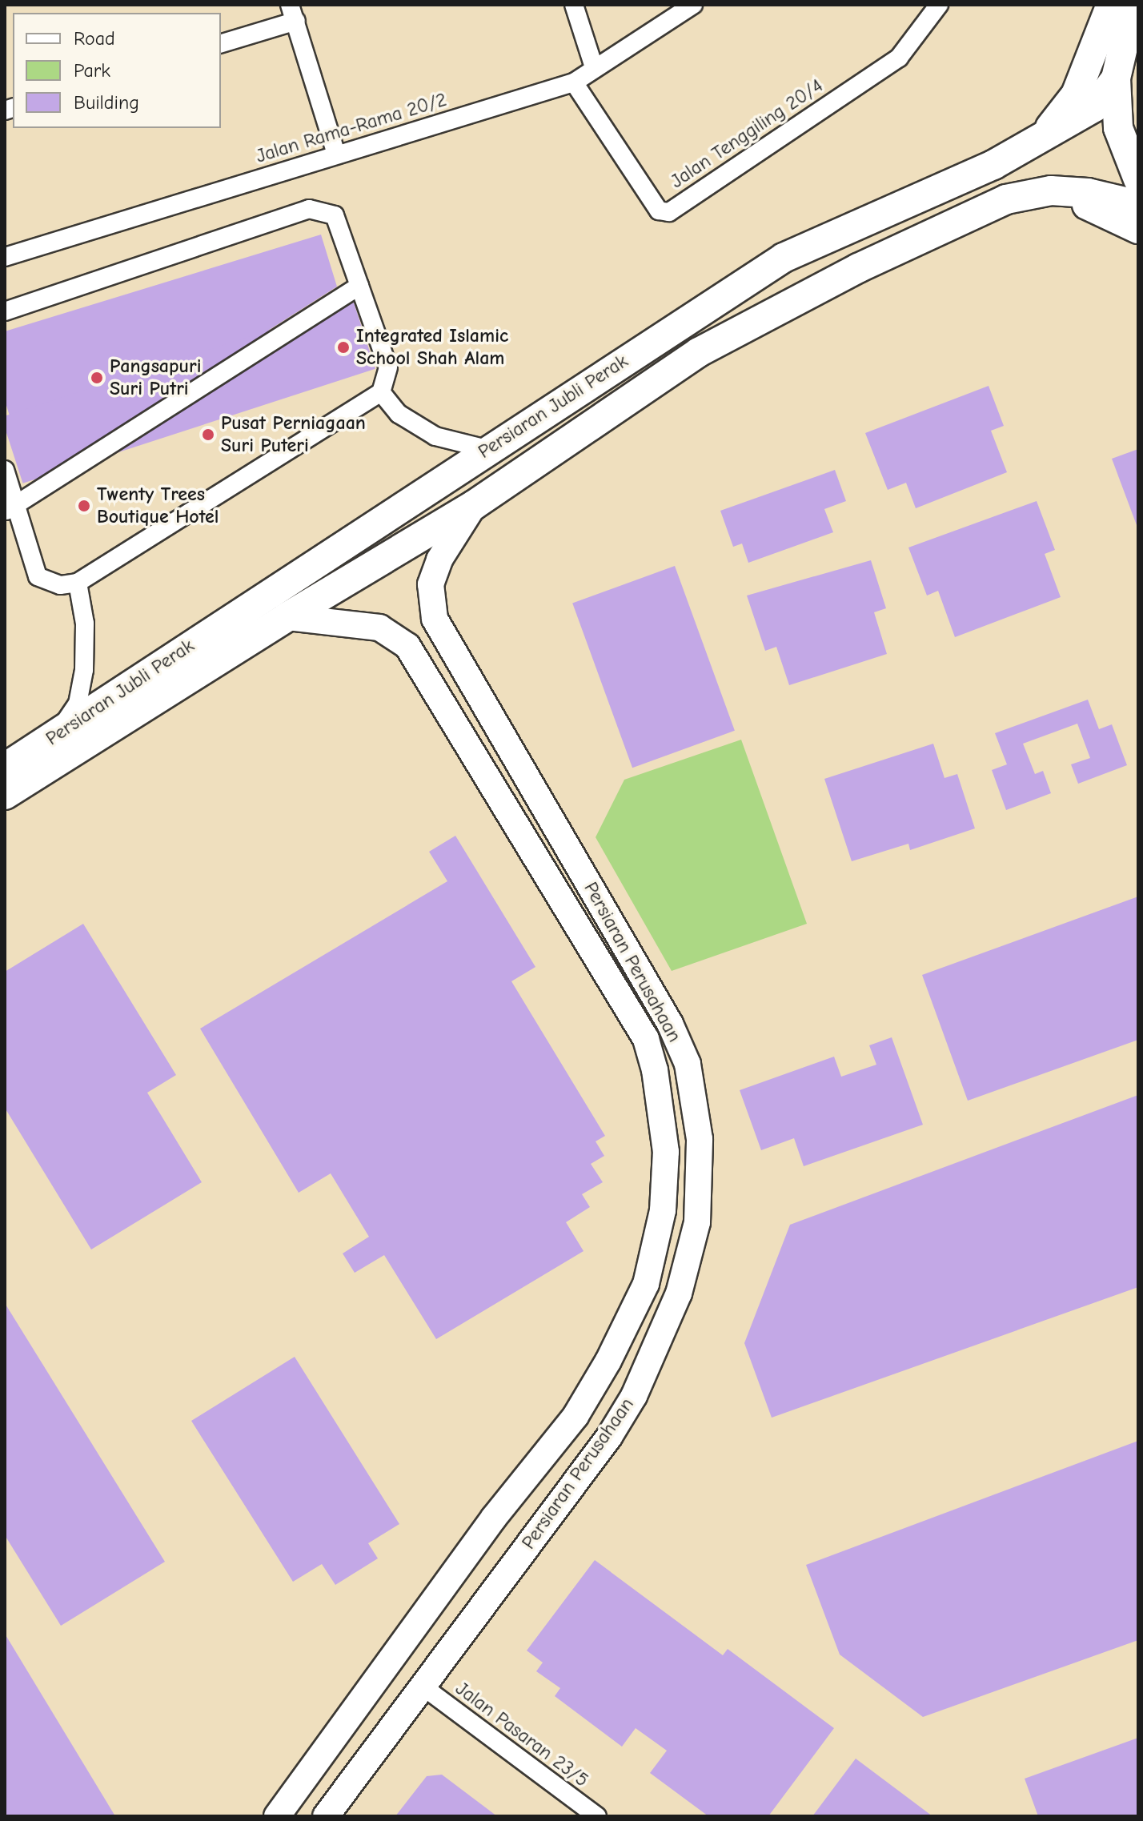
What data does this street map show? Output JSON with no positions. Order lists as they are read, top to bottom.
{
  "streets": {
    "main road": ["Persiaran Jubli Perak", "Persiaran Perusahaan"],
    "street": ["Jalan Rama-Rama 20/2", "Jalan Tenggiling 20/4", "Jalan Pasaran 23/5"]
  },
  "crossings": [
    ["Jalan Rama-Rama 20/2", "Jalan Tenggiling 20/4"],
    ["Persiaran Jubli Perak", "Persiaran Perusahaan"],
    ["Persiaran Perusahaan", "Jalan Pasaran 23/5"]
  ],
  "places": [
    "Integrated Islamic School Shah Alam",
    "Pangsapuri Suri Putri",
    "Pusat Perniagaan Suri Puteri",
    "Twenty Trees Boutique Hotel"
  ],
  "legend": ["Road", "Park", "Building"]
}
